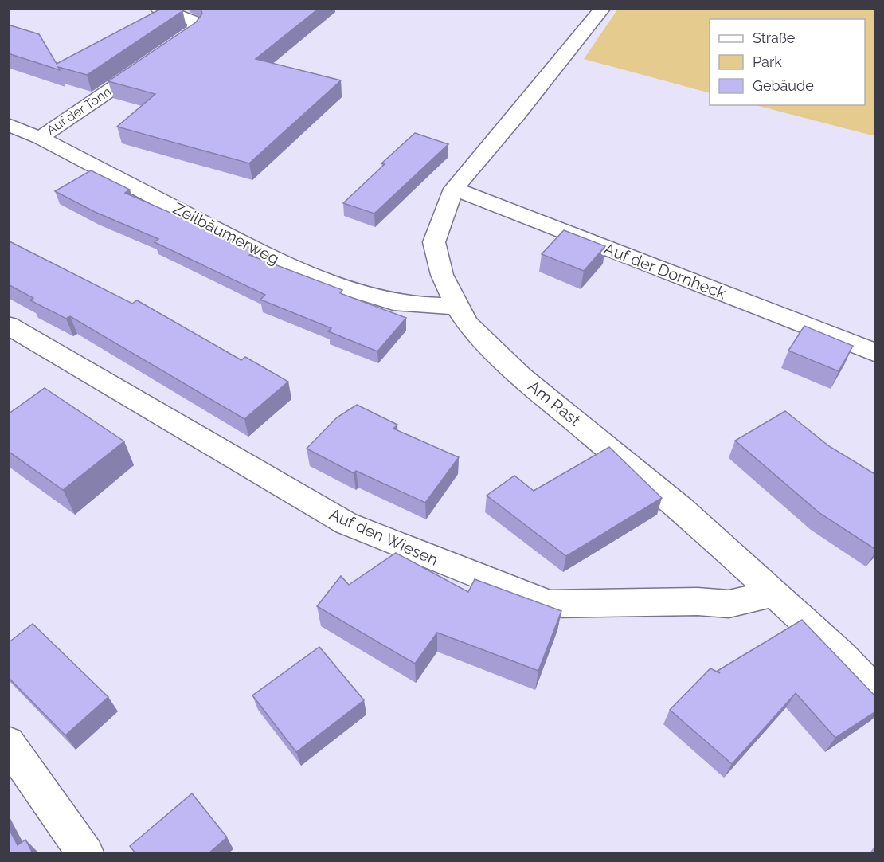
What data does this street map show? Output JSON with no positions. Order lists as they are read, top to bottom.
{
  "streets": {
    "street": [
      "Auf der Tonn",
      "Zeilbäumerweg",
      "Auf der Dornheck",
      "Am Rast",
      "Auf den Wiesen"
    ]
  },
  "crossings": [
    ["Auf der Tonn", "Zeilbäumerweg"],
    ["Zeilbäumerweg", "Am Rast"],
    ["Auf der Dornheck", "Am Rast"],
    ["Am Rast", "Auf den Wiesen"]
  ],
  "legend": ["Straße", "Park", "Gebäude"]
}
